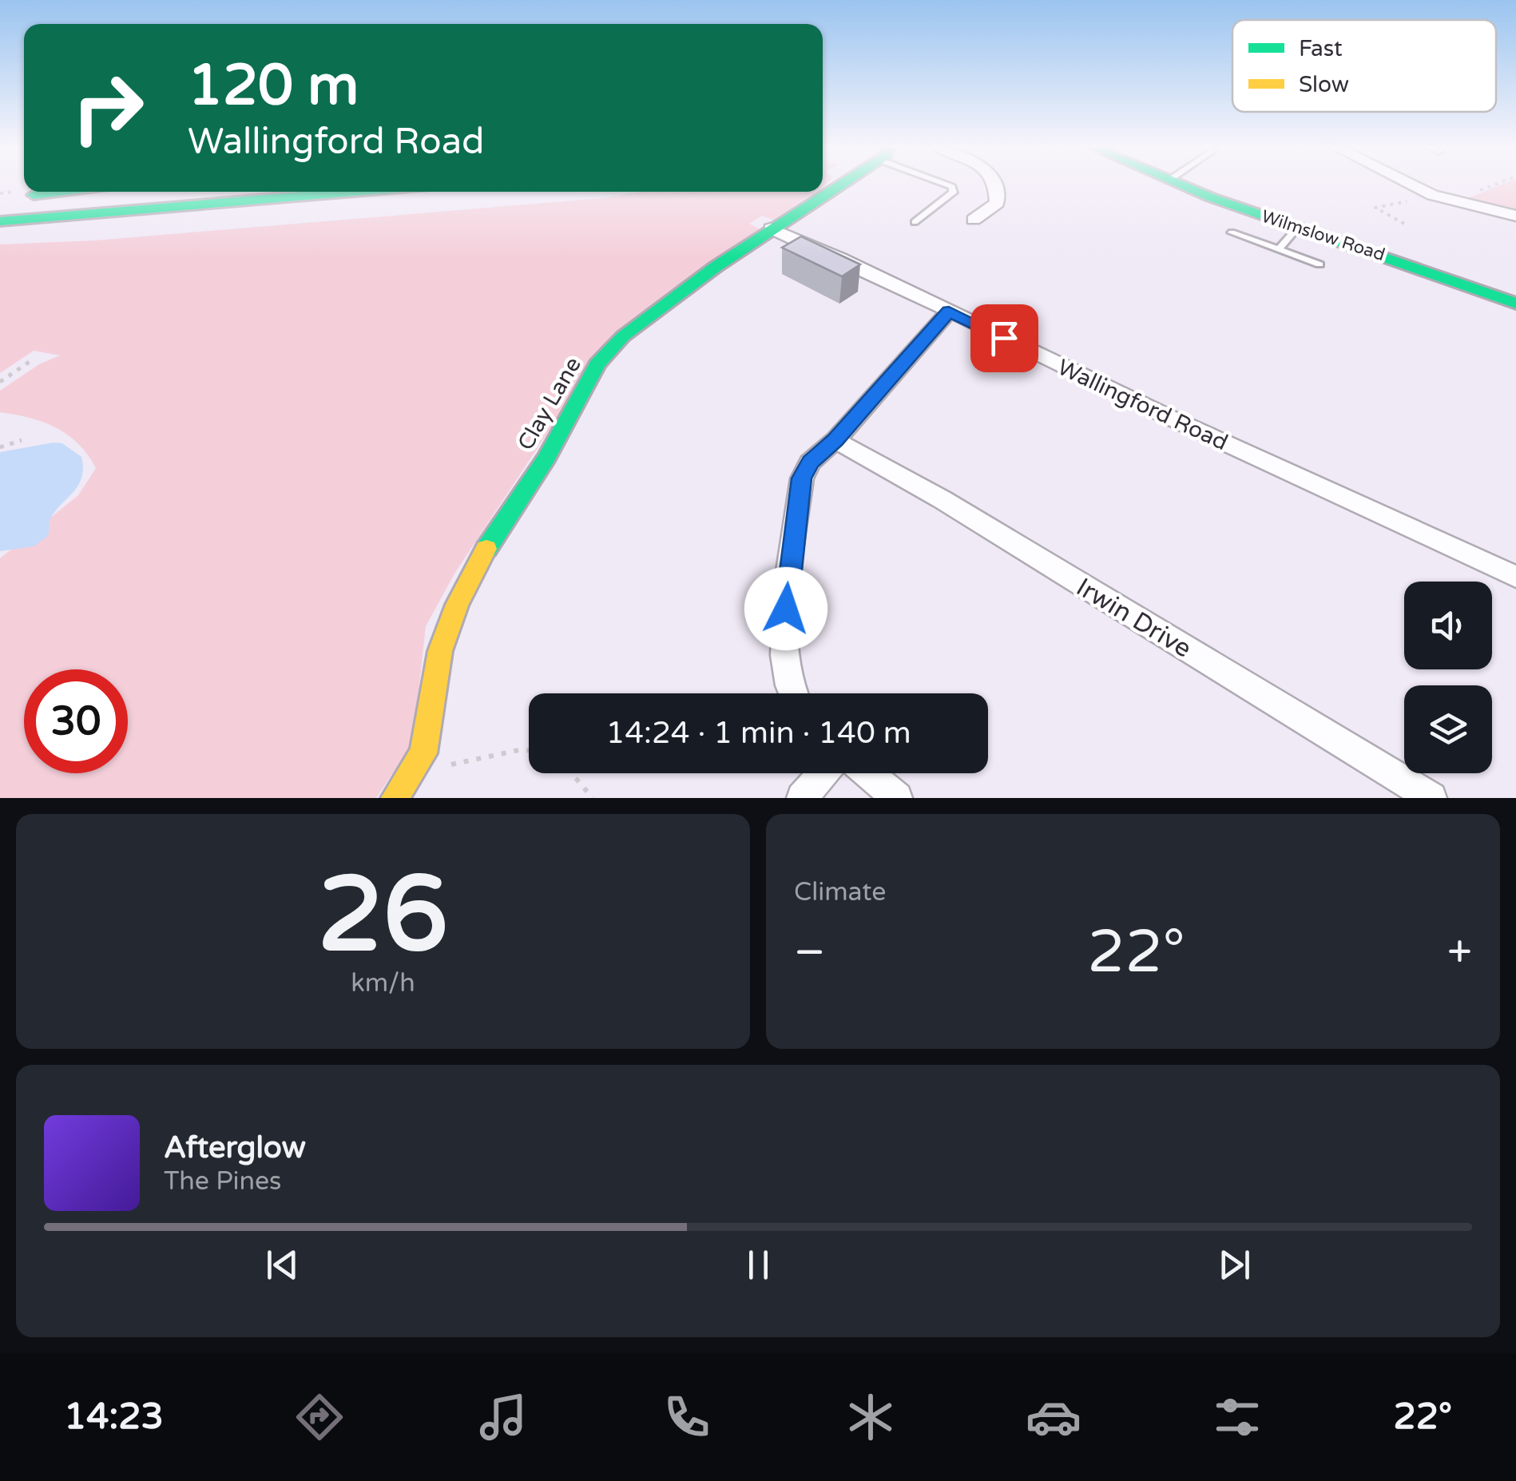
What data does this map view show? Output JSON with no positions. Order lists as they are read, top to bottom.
{
  "streets": {
    "main road": ["Wilmslow Road", "Clay Lane"],
    "street": ["Wallingford Road", "Irwin Drive"]
  },
  "crossings": [
    ["Clay Lane", "Wallingford Road"]
  ],
  "legend": ["Fast", "Slow"],
  "page": {
    "turn": ["120 m", "Wallingford Road"],
    "limit": "30",
    "trip": "14:24 · 1 min · 140 m",
    "tile": [
      ["26", "km/h"],
      "Climate"
    ],
    "heat": ["−", "22°", "+"],
    "song": ["Afterglow", "The Pines"],
    "tabs": ["14:23", "22°"]
  }
}
